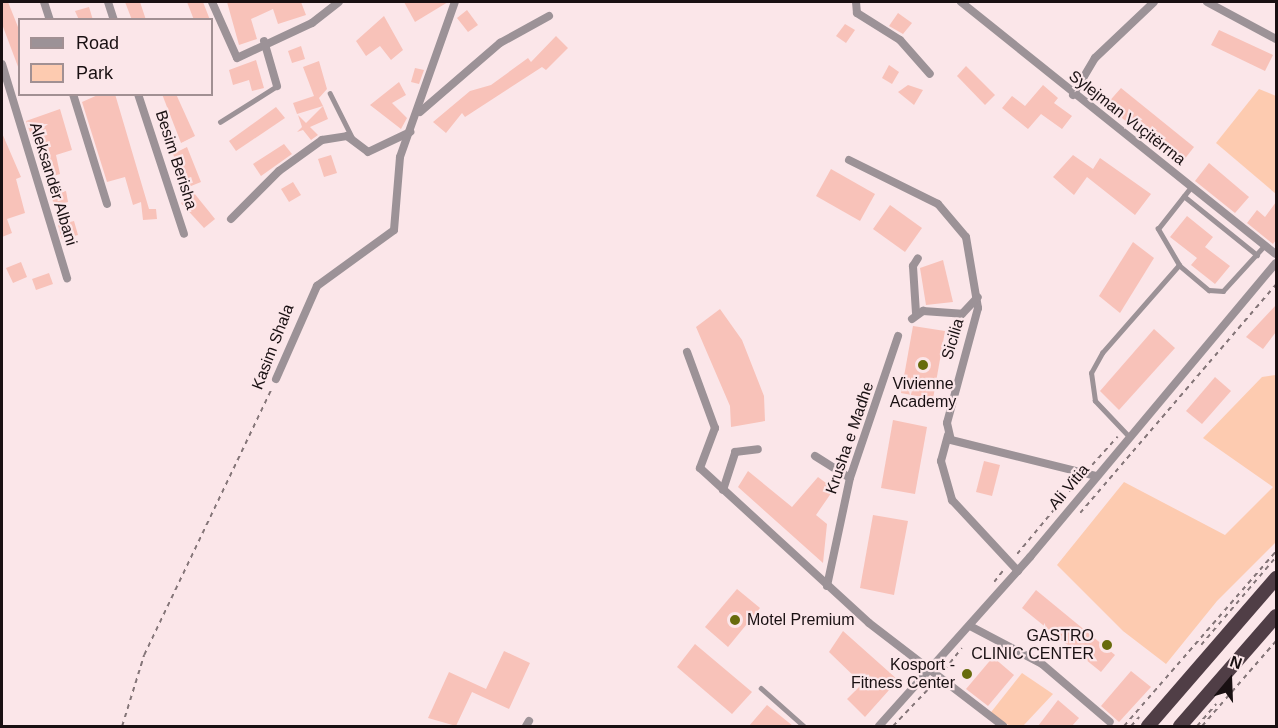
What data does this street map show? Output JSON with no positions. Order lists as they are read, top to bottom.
{
  "streets": {
    "street": [
      "Sylejman Vuçitërrna",
      "Besim Berisha",
      "Aleksandër Albani",
      "Sicilia",
      "Kasim Shala",
      "Krusha e Madhe",
      "Ali Vitia"
    ]
  },
  "crossings": [
    ["Sicilia", "Ali Vitia"]
  ],
  "places": [
    "Vivienne Academy",
    "Motel Premium",
    "GASTRO CLINIC CENTER",
    "Kosport - Fitness Center"
  ],
  "legend": ["Road", "Park"],
  "north": "top"
}
